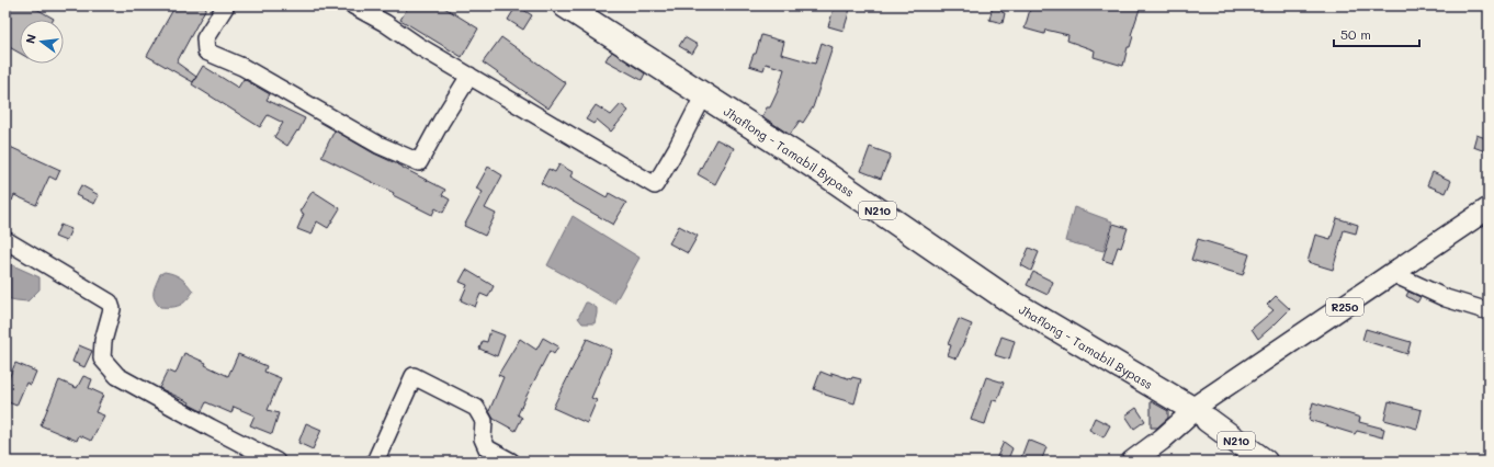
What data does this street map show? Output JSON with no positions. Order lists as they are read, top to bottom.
{
  "streets": {
    "highway": ["Jhaflong - Tamabil Bypass", "N210"],
    "main road": ["R250"]
  },
  "crossings": [
    ["Jhaflong - Tamabil Bypass", "R250"]
  ],
  "scale_bar": "50 m",
  "north": "left"
}
